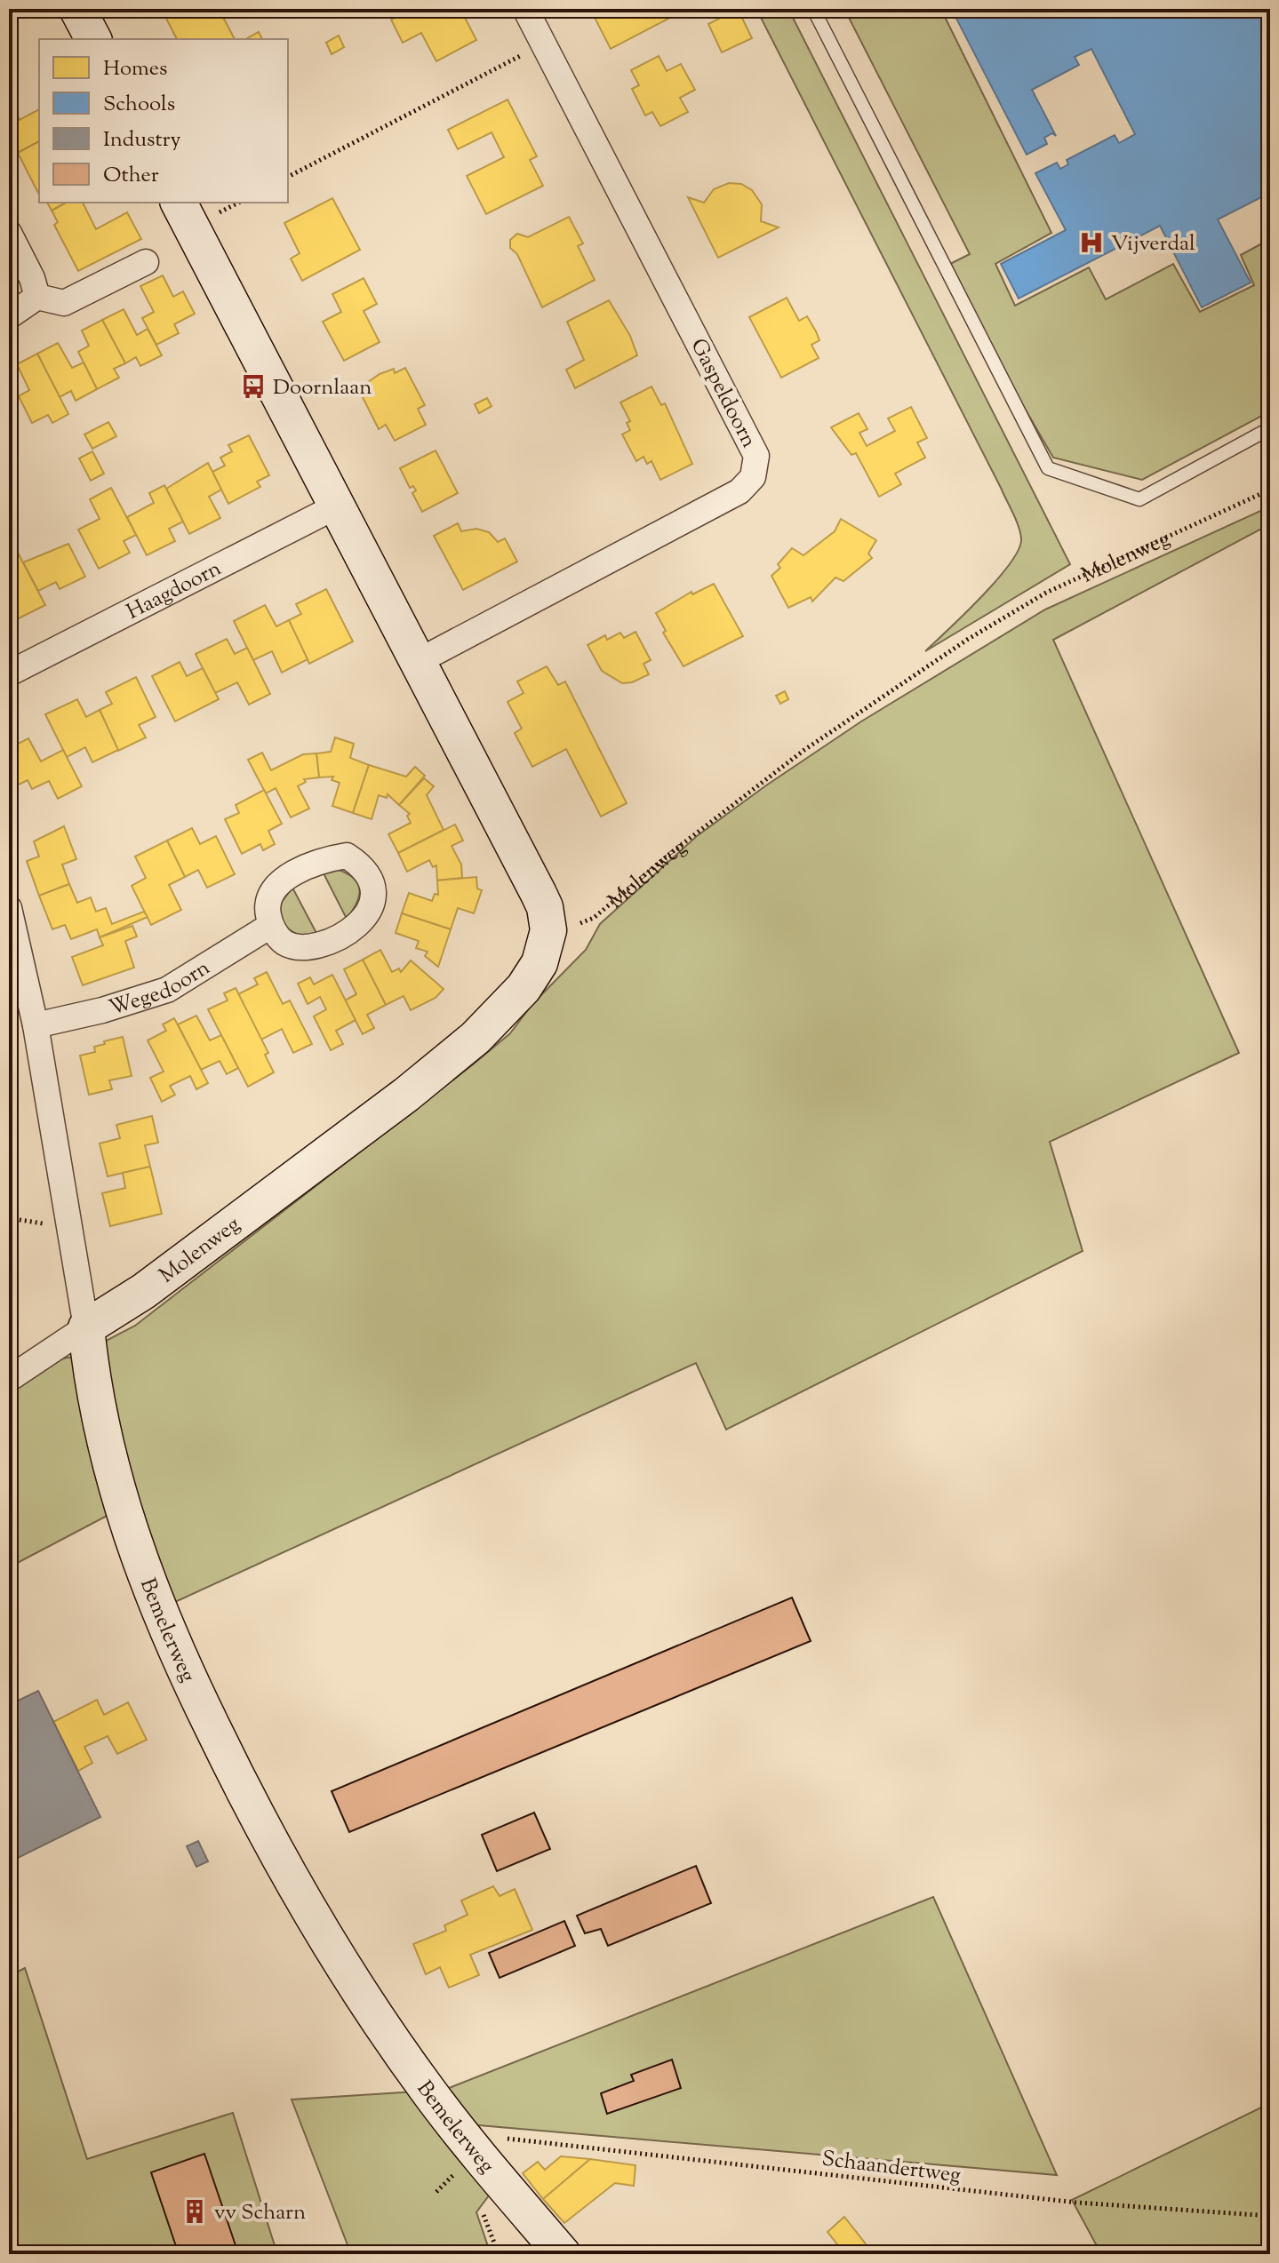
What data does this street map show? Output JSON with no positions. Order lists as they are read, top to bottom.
{
  "streets": {
    "street": [
      "Gaspeldoorn",
      "Molenweg",
      "Haagdoorn",
      "Wegedoorn",
      "Bemelerweg"
    ],
    "path": ["Schaandertweg"]
  },
  "crossings": [
    ["Molenweg", "Bemelerweg"],
    ["Wegedoorn", "Bemelerweg"]
  ],
  "places": {
    "hospital": ["Vijverdal"],
    "bus stop": ["Doornlaan"],
    "building": ["vv Scharn"]
  },
  "legend": [
    "Homes",
    "Schools",
    "Industry",
    "Other"
  ]
}
